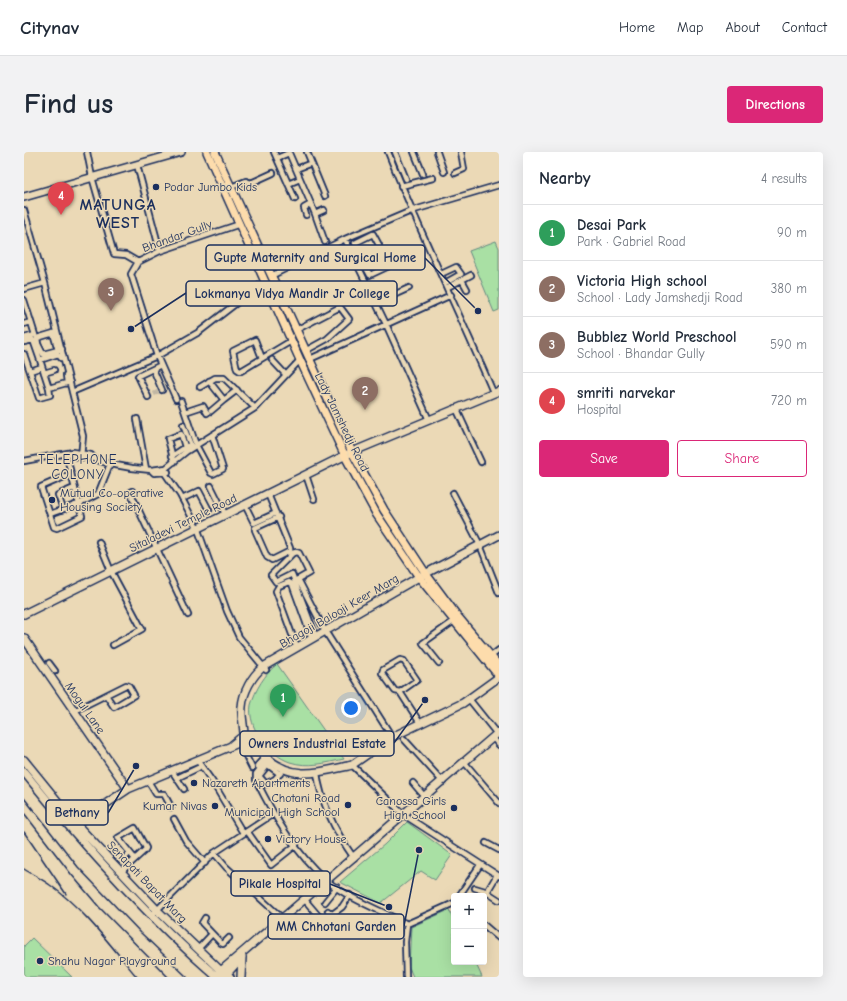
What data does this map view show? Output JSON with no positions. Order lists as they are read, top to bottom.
{
  "streets": {
    "main road": ["Lady Jamshedji Road"],
    "street": [
      "Bhandar Gully",
      "Sitaladevi Temple Road",
      "Bhagoji Balooji Keer Marg",
      "Mogul Lane",
      "Senapati Bapat Marg"
    ]
  },
  "crossings": [
    ["Bhandar Gully", "Lady Jamshedji Road"],
    ["Lady Jamshedji Road", "Sitaladevi Temple Road"],
    ["Lady Jamshedji Road", "Bhagoji Balooji Keer Marg"]
  ],
  "districts": ["MATUNGA WEST", "TELEPHONE COLONY"],
  "places": [
    "Podar Jumbo Kids",
    "Gupte Maternity and Surgical Home",
    "Lokmanya Vidya Mandir Jr College",
    "Mutual Co-operative Housing Society",
    "Owners Industrial Estate",
    "Bethany",
    "Nazareth Apartments",
    "Chotani Road Municipal High School",
    "Kumar Nivas",
    "Canossa Girls High School",
    "Victory House",
    "MM Chhotani Garden",
    "Pikale Hospital",
    "Shahu Nagar Playground"
  ],
  "page": {
    "header": "Citynav",
    "nav": [
      "Home",
      "Map",
      "About",
      "Contact"
    ],
    "buttons": [
      "Directions",
      ["Save", "Share"]
    ],
    "title": "Find us",
    "heading": ["Nearby", "4 results"],
    "pins": [
      "4",
      "3",
      "2",
      "1"
    ],
    "list": [
      {
        "mark": "1",
        "name": "Desai Park",
        "note": "Park · Gabriel Road",
        "value": "90 m"
      },
      {
        "mark": "2",
        "name": "Victoria High school",
        "note": "School · Lady Jamshedji Road",
        "value": "380 m"
      },
      {
        "mark": "3",
        "name": "Bubblez World Preschool",
        "note": "School · Bhandar Gully",
        "value": "590 m"
      },
      {
        "mark": "4",
        "name": "smriti narvekar",
        "note": "Hospital",
        "value": "720 m"
      }
    ],
    "map_buttons": ["+", "−"]
  }
}
